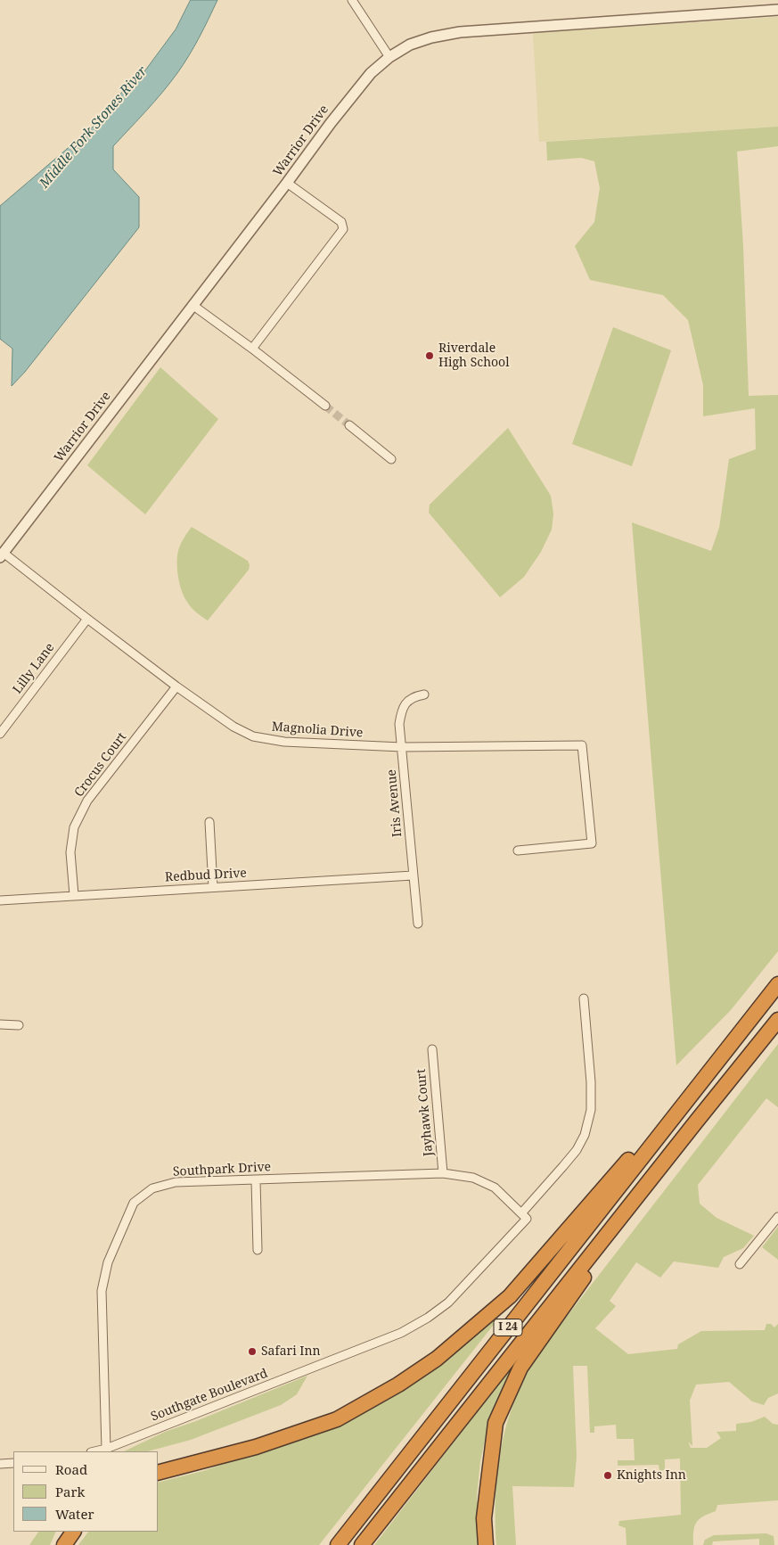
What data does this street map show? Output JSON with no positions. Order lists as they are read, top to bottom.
{
  "streets": {
    "highway": ["I 24"],
    "street": [
      "Warrior Drive",
      "Lilly Lane",
      "Magnolia Drive",
      "Crocus Court",
      "Iris Avenue",
      "Redbud Drive",
      "Jayhawk Court",
      "Southpark Drive",
      "Southgate Boulevard"
    ]
  },
  "crossings": [
    ["Warrior Drive", "Magnolia Drive"],
    ["Lilly Lane", "Magnolia Drive"],
    ["Magnolia Drive", "Crocus Court"],
    ["Magnolia Drive", "Iris Avenue"],
    ["Crocus Court", "Redbud Drive"],
    ["Iris Avenue", "Redbud Drive"],
    ["Jayhawk Court", "Southpark Drive"],
    ["Southpark Drive", "Southgate Boulevard"]
  ],
  "water": ["Middle Fork Stones River"],
  "places": ["Riverdale High School", "Safari Inn", "Knights Inn"],
  "legend": ["Road", "Park", "Water"]
}
